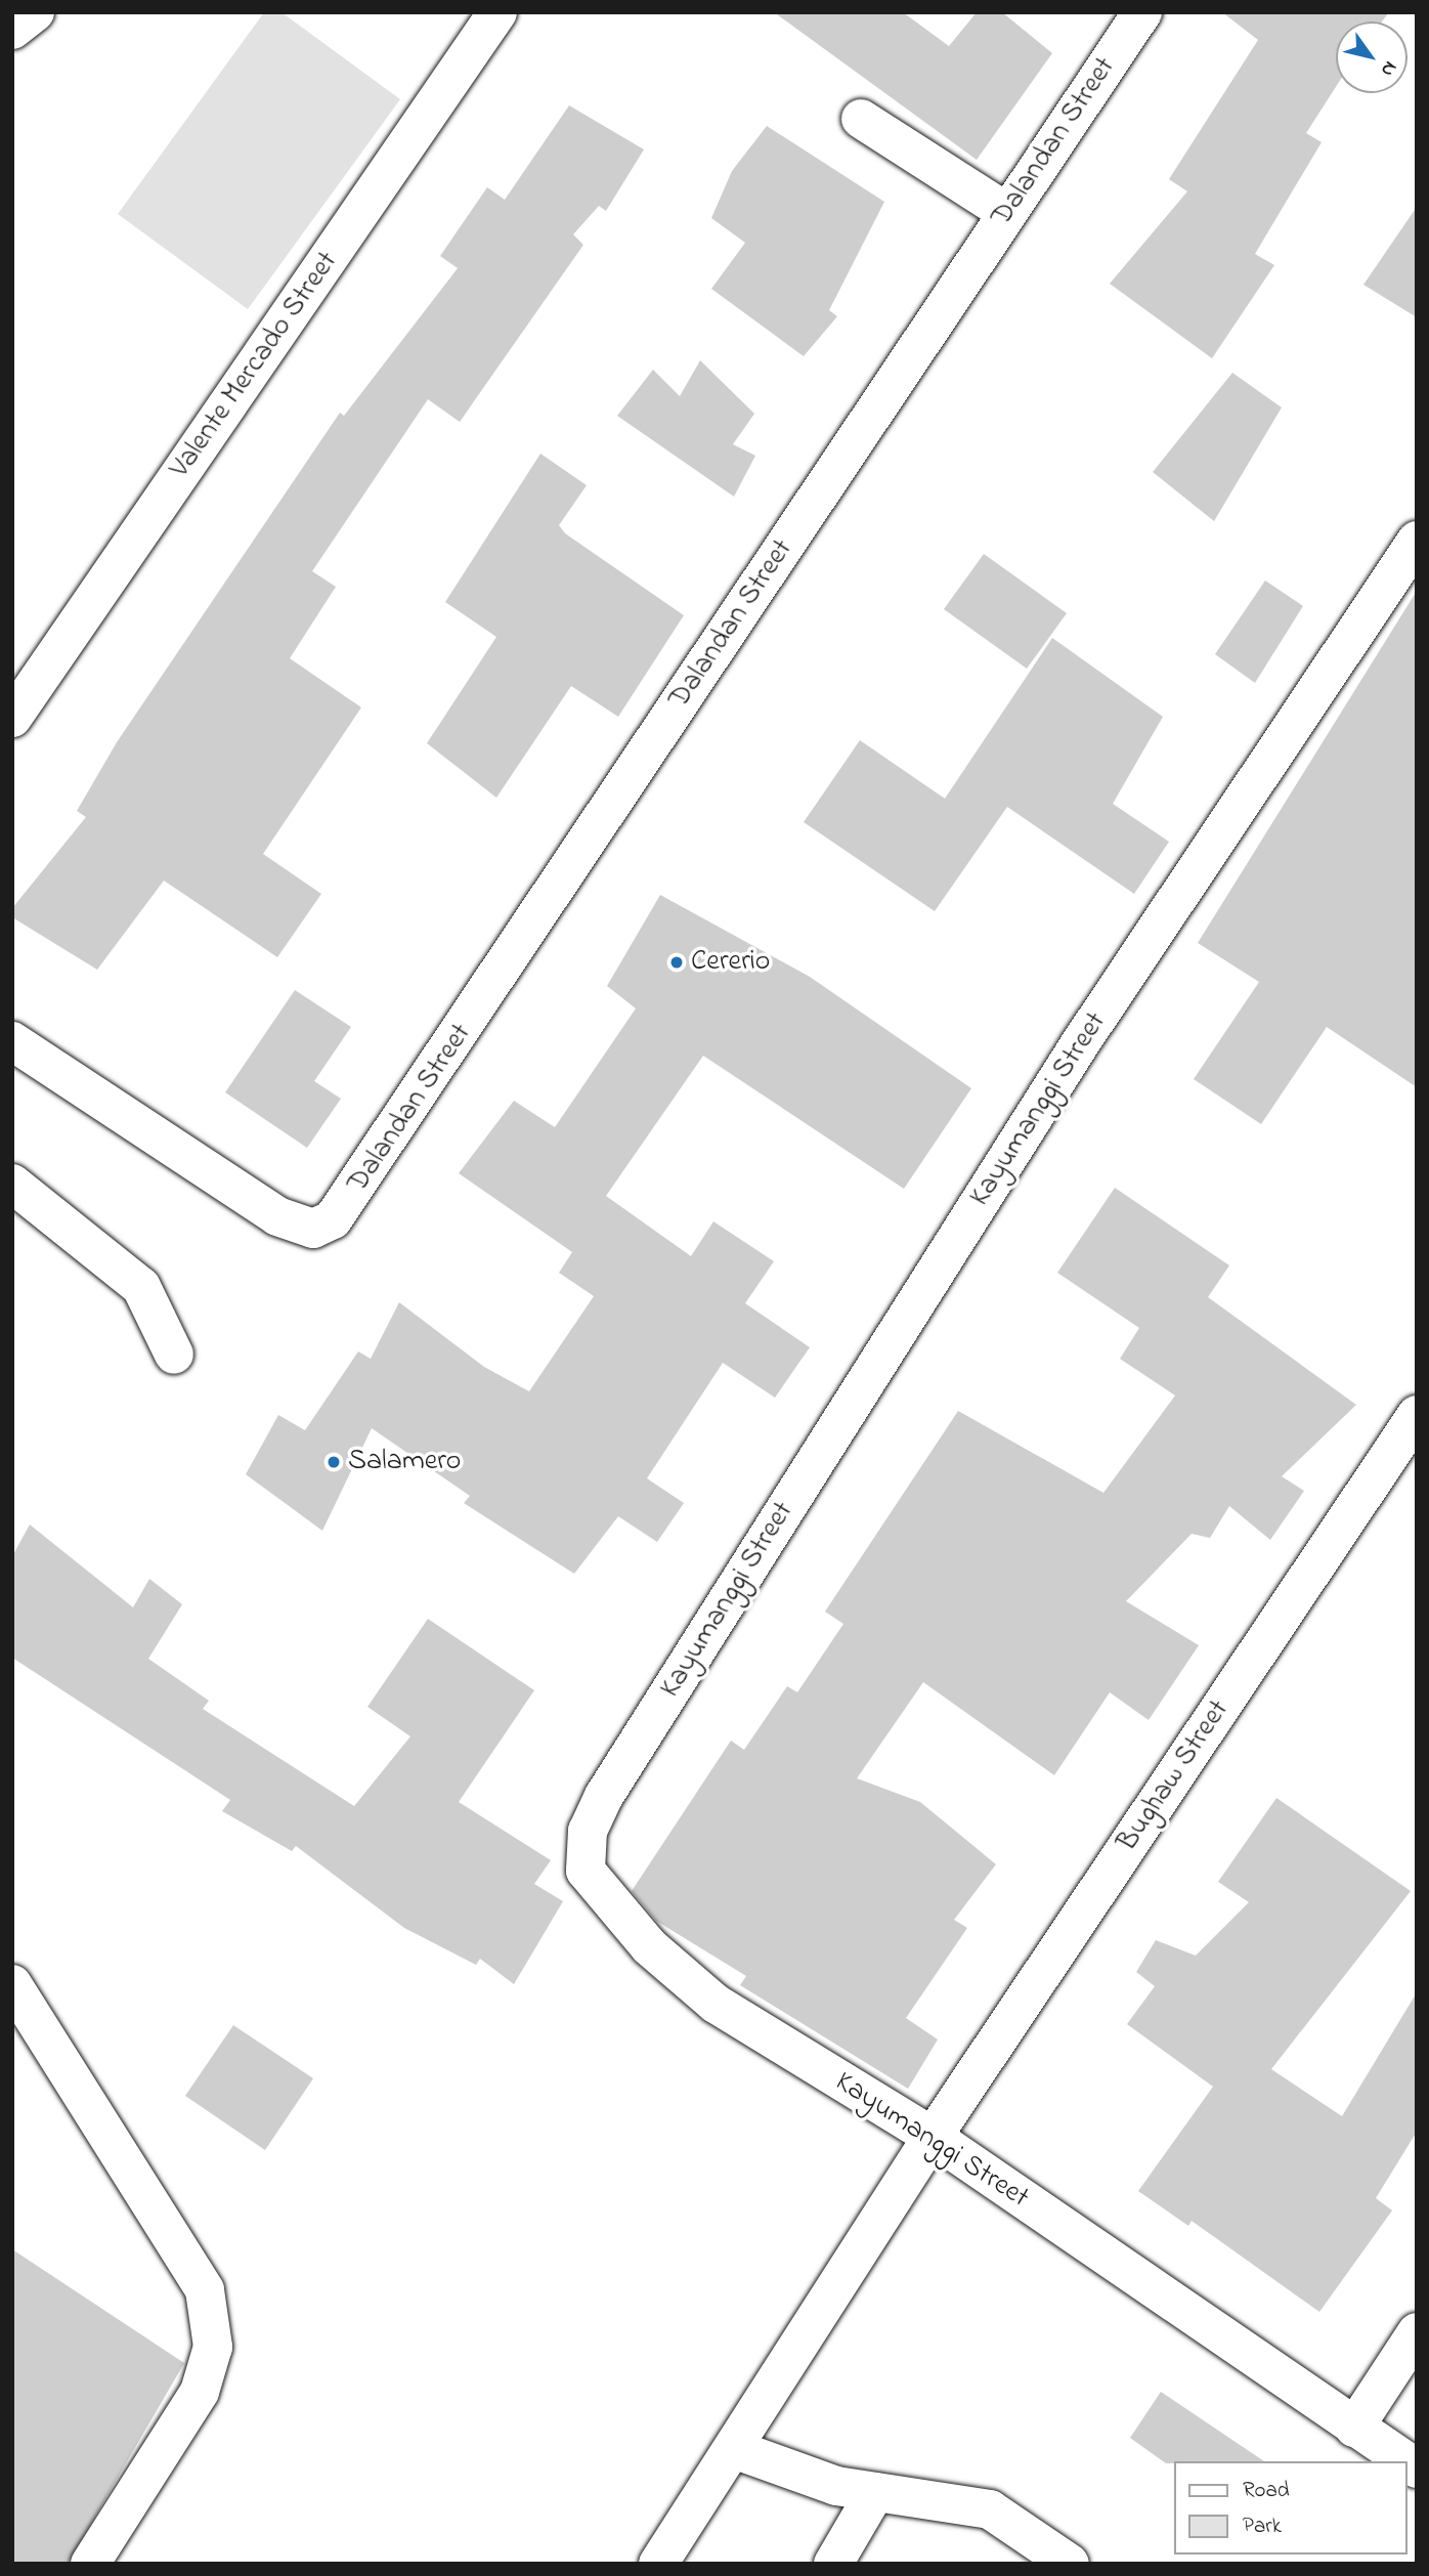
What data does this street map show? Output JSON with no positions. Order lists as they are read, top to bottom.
{
  "streets": {
    "street": [
      "Dalandan Street",
      "Valente Mercado Street",
      "Kayumanggi Street",
      "Bughaw Street"
    ]
  },
  "crossings": [
    ["Kayumanggi Street", "Bughaw Street"]
  ],
  "places": ["Cererio", "Salamero"],
  "legend": ["Road", "Park"],
  "north": "bottom right"
}
